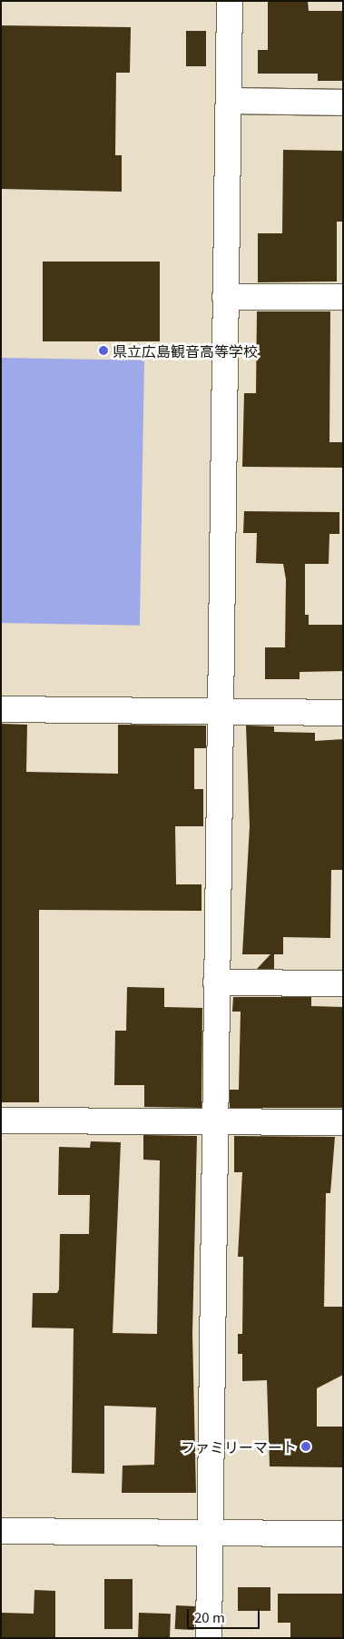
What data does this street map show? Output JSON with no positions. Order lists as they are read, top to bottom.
{
  "places": ["県立広島観音高等学校", "ファミリーマート"],
  "scale_bar": "20 m"
}
